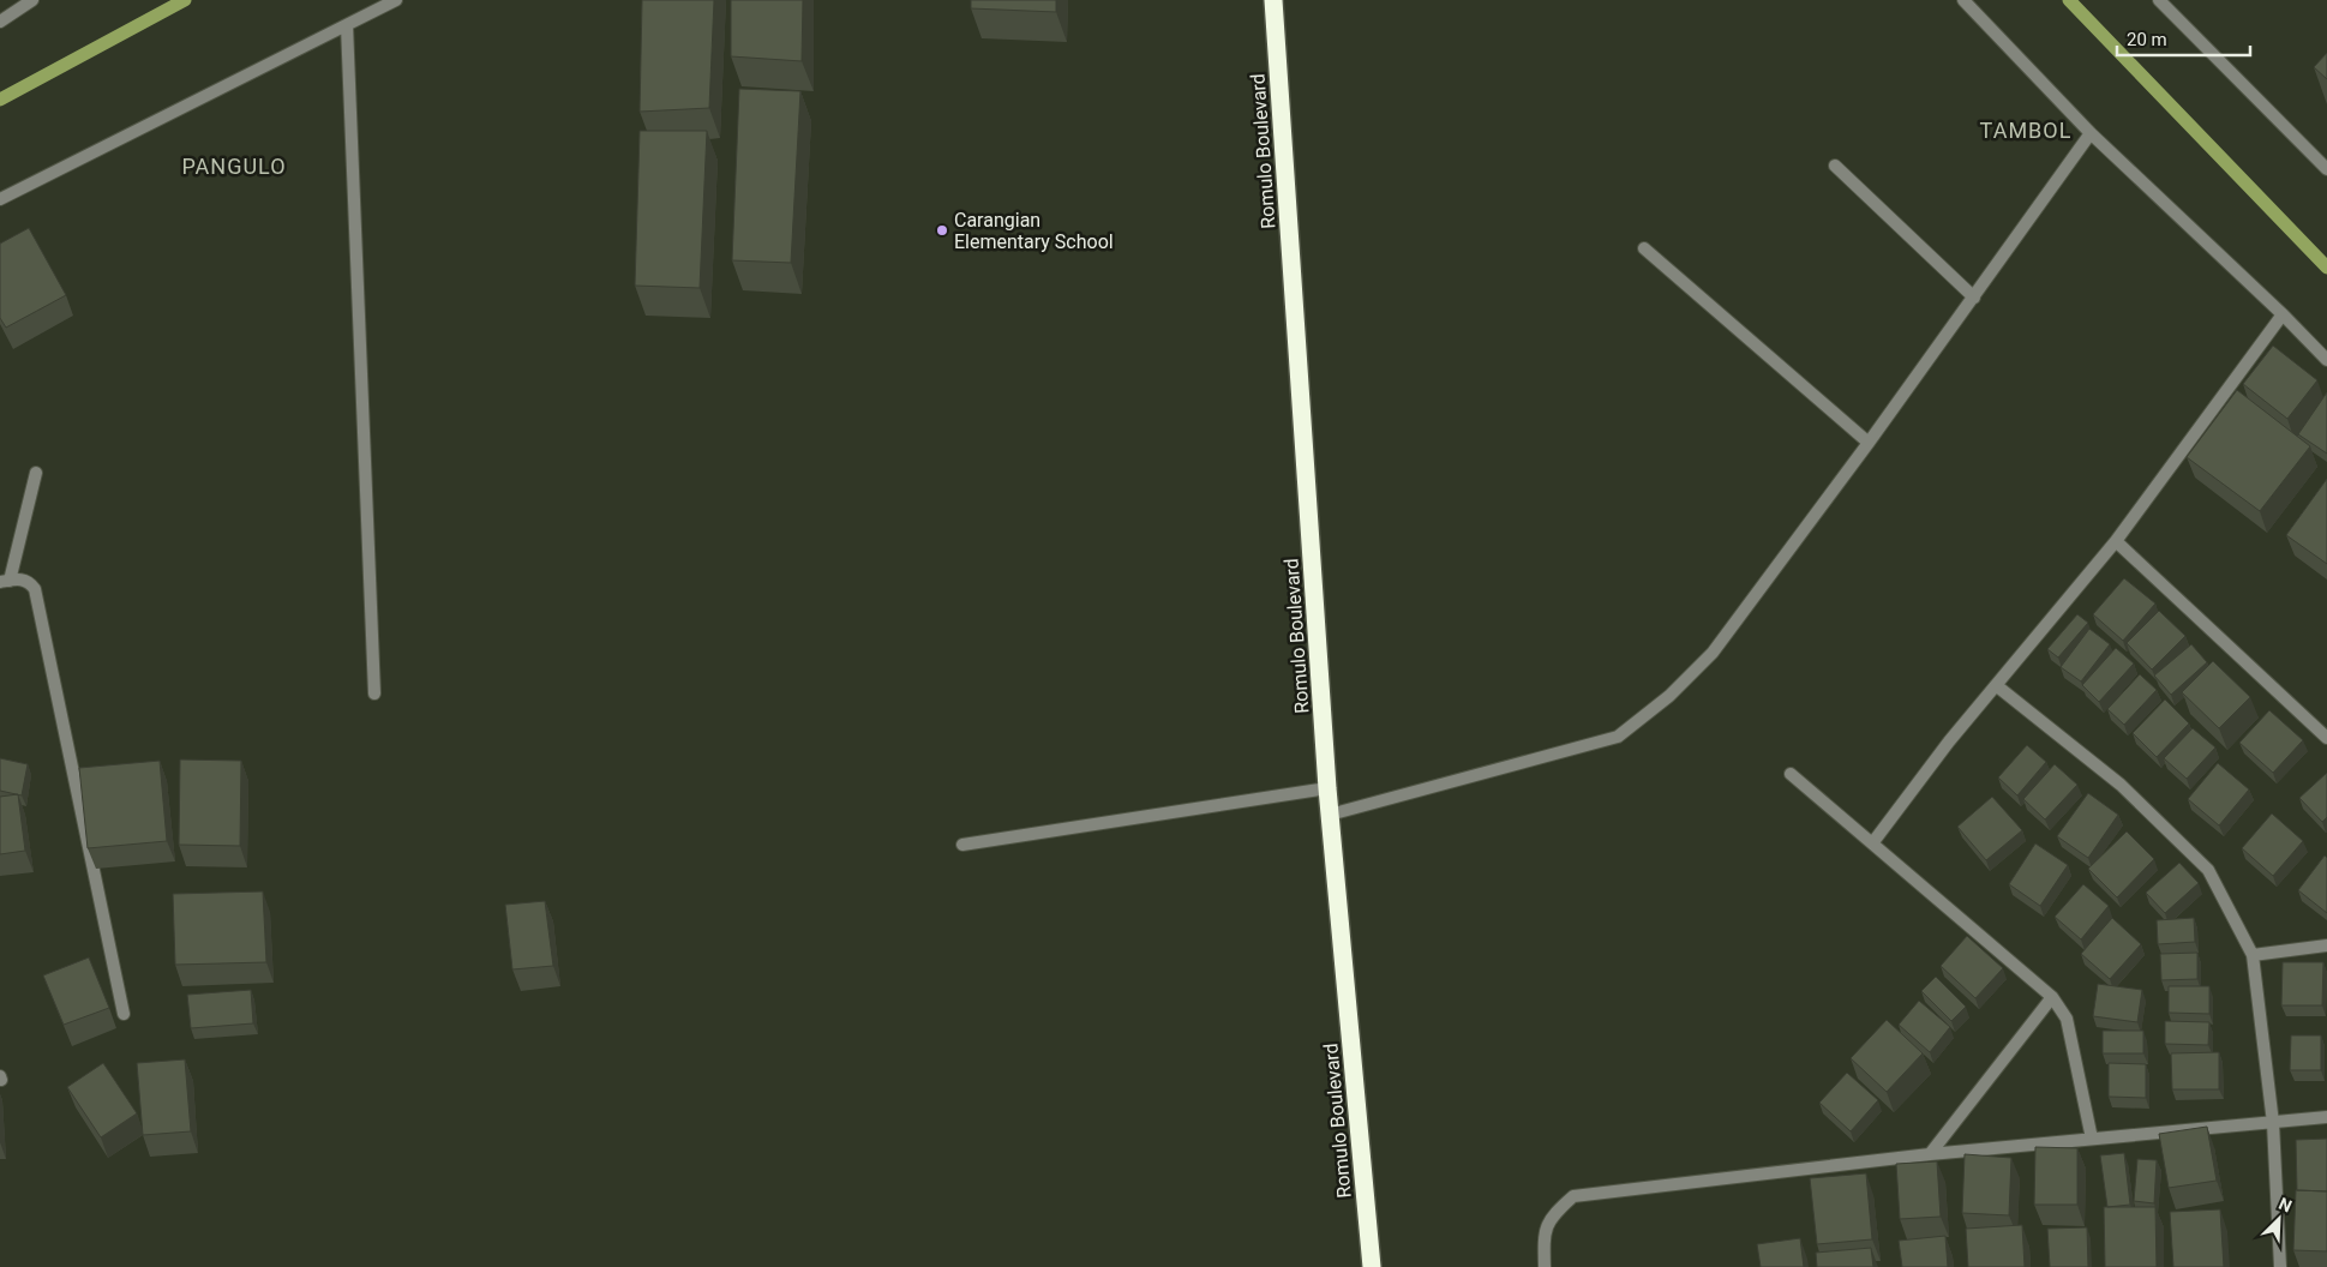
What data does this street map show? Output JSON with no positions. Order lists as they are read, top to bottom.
{
  "streets": {
    "highway": ["Romulo Boulevard"]
  },
  "districts": ["TAMBOL", "PANGULO"],
  "places": ["Carangian Elementary School"],
  "scale_bar": "20 m",
  "north": "top right"
}
